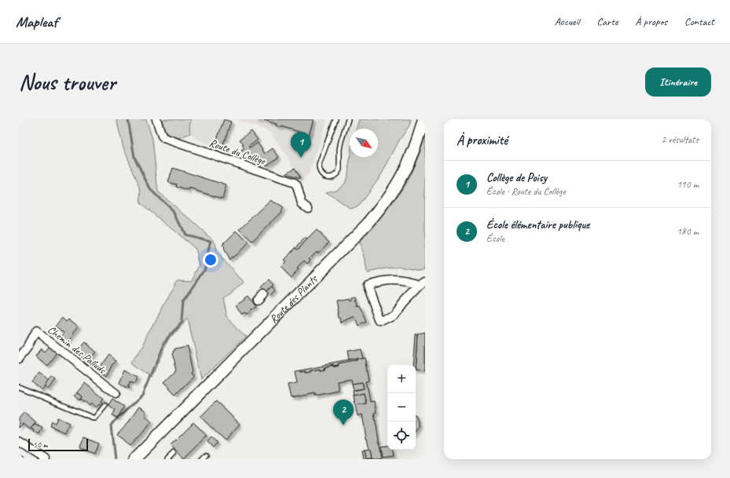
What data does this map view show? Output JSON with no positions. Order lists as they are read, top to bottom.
{
  "streets": {
    "main road": ["Route des Plants"],
    "street": ["Route du Collège", "Chemin des Palluds"]
  },
  "scale_bar": "50 m",
  "north": "bottom right",
  "page": {
    "header": "Mapleaf",
    "nav": [
      "Accueil",
      "Carte",
      "À propos",
      "Contact"
    ],
    "buttons": "Itinéraire",
    "title": "Nous trouver",
    "heading": ["À proximité", "2 résultats"],
    "pins": ["1", "2"],
    "list": [
      {
        "mark": "1",
        "name": "Collège de Poisy",
        "note": "École · Route du Collège",
        "value": "110 m"
      },
      {
        "mark": "2",
        "name": "École élémentaire publique",
        "note": "École",
        "value": "180 m"
      }
    ],
    "map_buttons": ["+", "−"],
    "scale": "50 m"
  }
}
